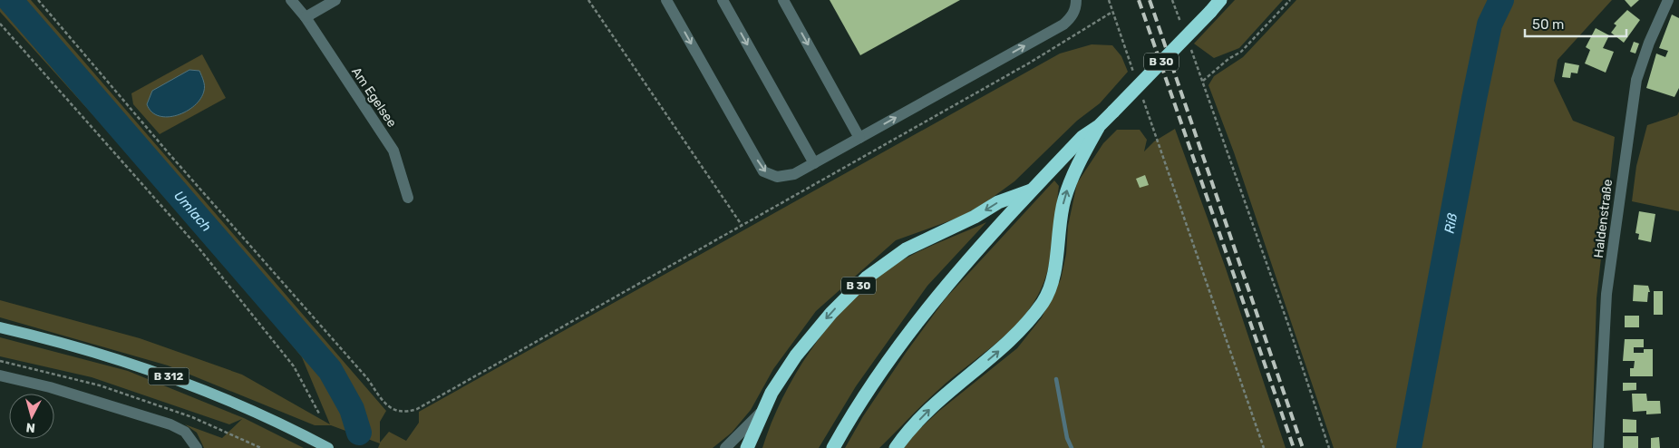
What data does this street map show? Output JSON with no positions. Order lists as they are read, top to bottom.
{
  "streets": {
    "highway": ["B 30"],
    "main road": ["B 312"],
    "street": ["Am Egelsee", "Haldenstraße"]
  },
  "water": ["Umlach", "Riß"],
  "scale_bar": "50 m",
  "north": "bottom"
}
